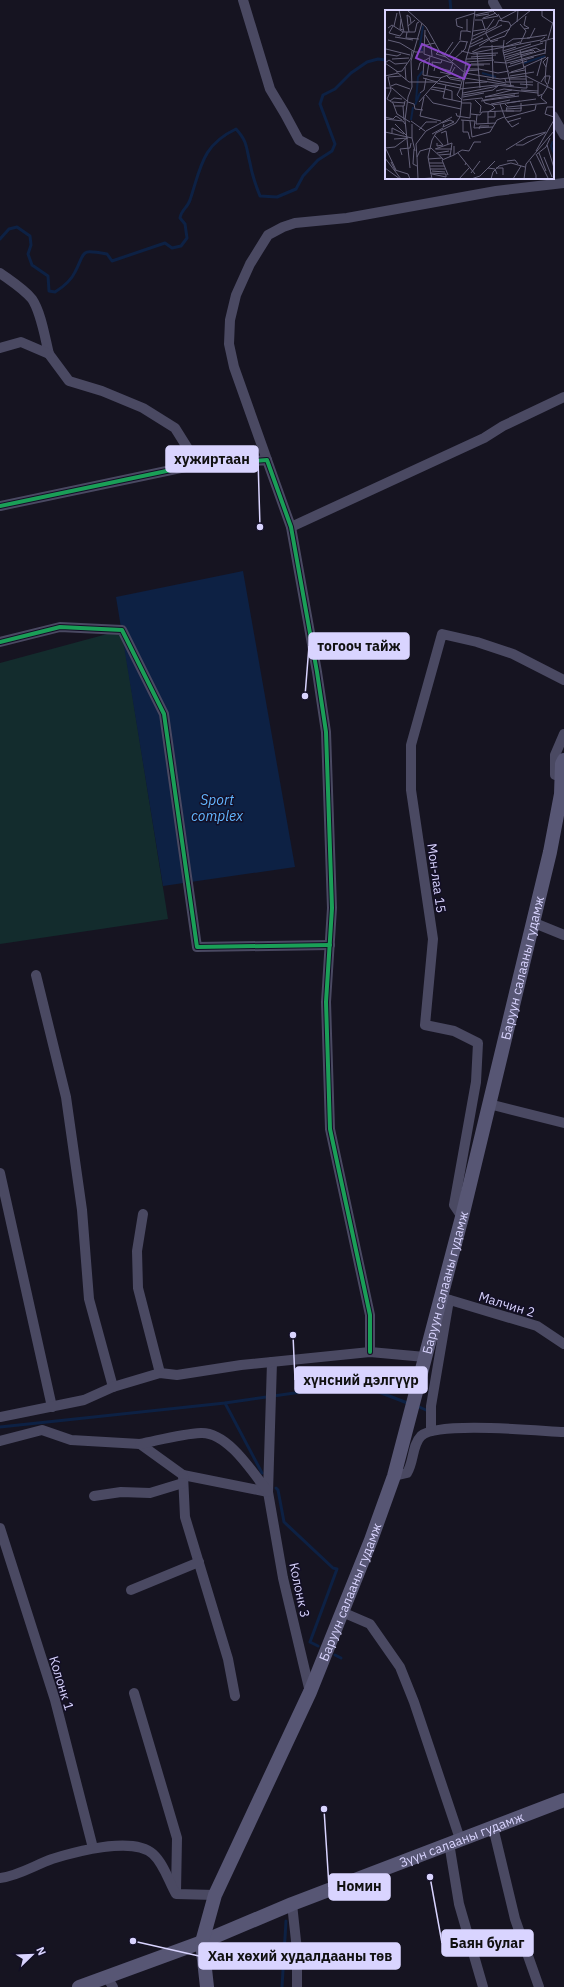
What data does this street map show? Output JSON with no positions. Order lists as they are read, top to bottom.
{
  "streets": {
    "main road": ["Баруун салааны гудамж", "Зүүн салааны гудамж"],
    "street": [
      "Мон-лаа 15",
      "Малчин 2",
      "Колонк 3",
      "Колонк 1"
    ]
  },
  "crossings": [
    ["Мон-лаа 15", "Баруун салааны гудамж"],
    ["Баруун салааны гудамж", "Малчин 2"],
    ["Баруун салааны гудамж", "Колонк 3"],
    ["Баруун салааны гудамж", "Зүүн салааны гудамж"]
  ],
  "water": ["Sport complex"],
  "places": [
    "хужиртаан",
    "тогооч тайж",
    "хүнсний дэлгүүр",
    "Номин",
    "Баян булаг",
    "Хан хөхий худалдааны төв"
  ],
  "north": "top right"
}
